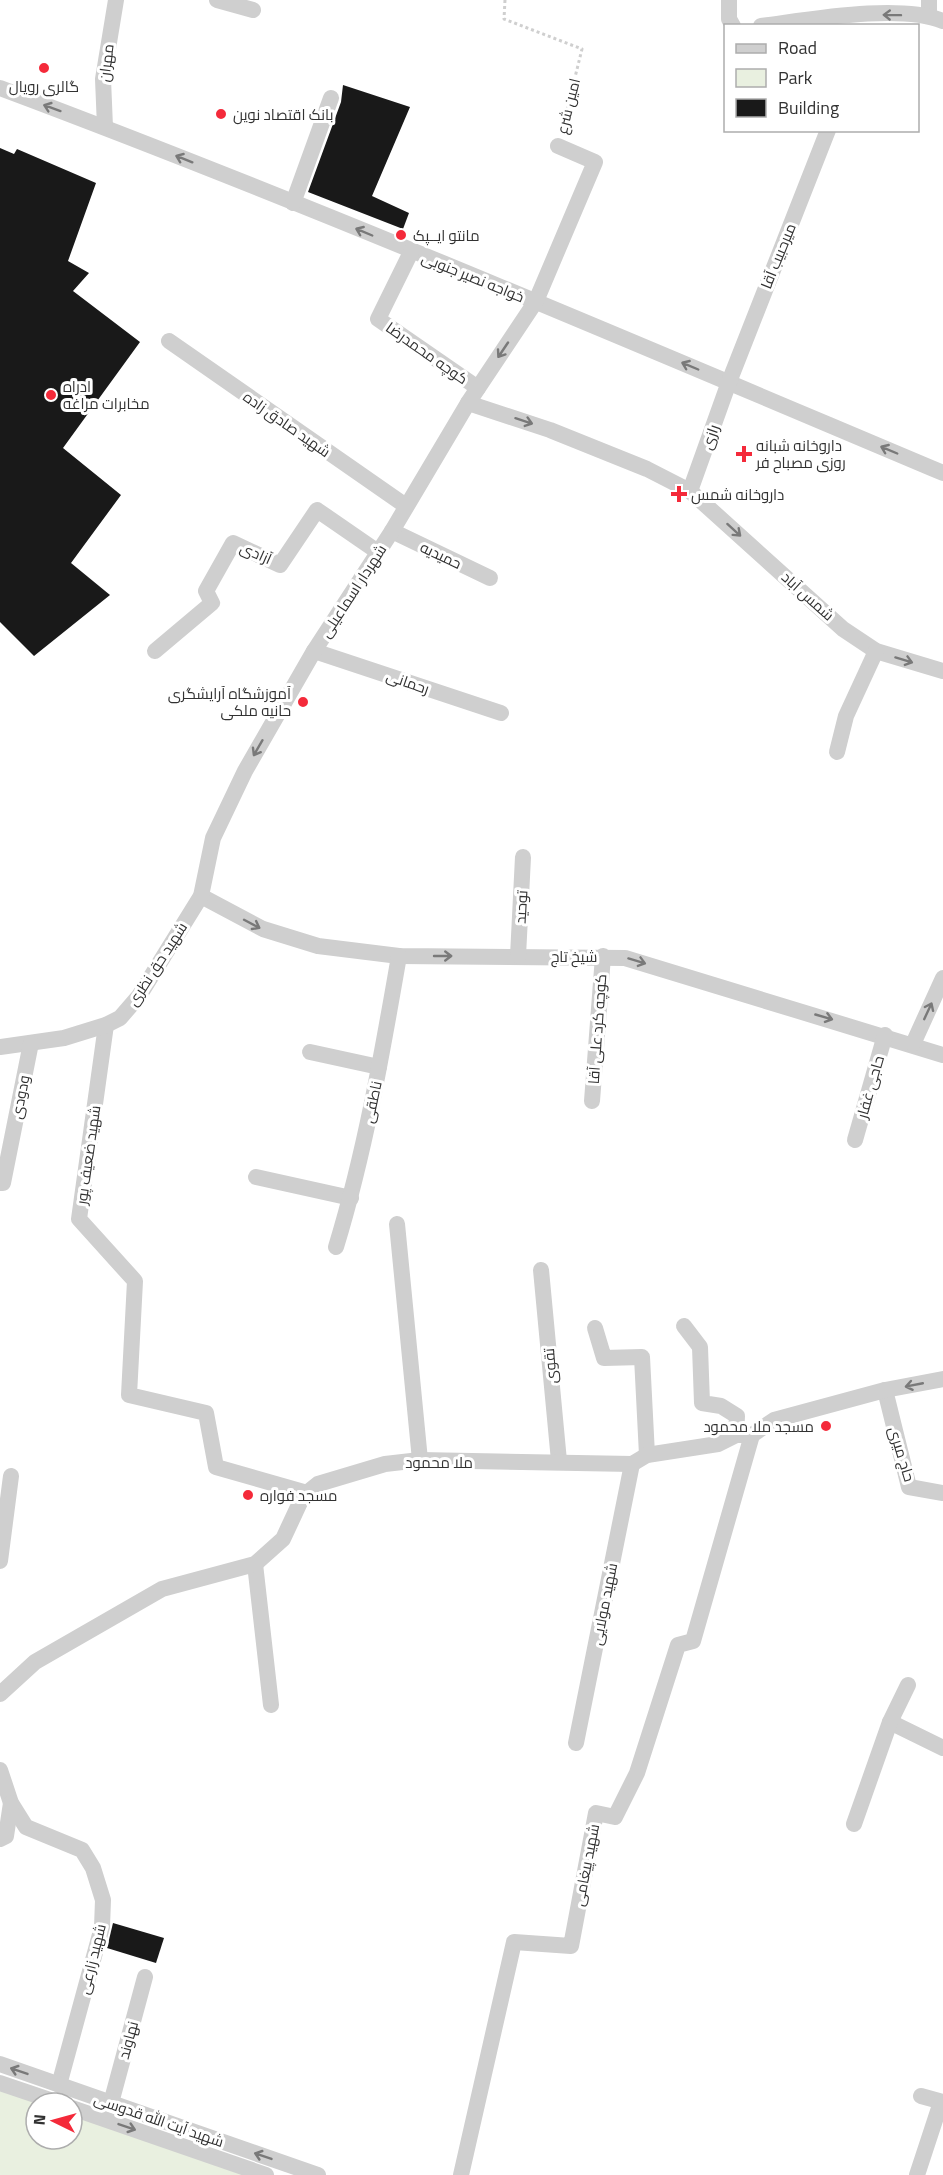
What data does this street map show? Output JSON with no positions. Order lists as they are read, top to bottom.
{
  "streets": {
    "street": [
      "مهران",
      "امین شرع",
      "میرحبیب آقا",
      "خواجه نصیر جنوبی",
      "کوچه محمدرضا",
      "شهید صادق زاده",
      "رازی",
      "آزادی",
      "حمیدیه",
      "شهردار اسماعیلی",
      "شمس آباد",
      "رحمانی",
      "توحید",
      "شیخ تاج",
      "شهید حق نظری",
      "کوچه کرد علی آقا",
      "حاجی غفار",
      "ودودی",
      "ناطقی",
      "شهید ضعیف پور",
      "تقوی",
      "حاج میری",
      "ملا محمود",
      "شهید مولایی",
      "شهید پیغامی",
      "شهید زارعی",
      "نهاوند",
      "شهید آیت الله قدوسی"
    ]
  },
  "crossings": [
    ["مهران", "خواجه نصیر جنوبی"],
    ["امین شرع", "خواجه نصیر جنوبی"],
    ["امین شرع", "شهردار اسماعیلی"],
    ["میرحبیب آقا", "خواجه نصیر جنوبی"],
    ["میرحبیب آقا", "رازی"],
    ["خواجه نصیر جنوبی", "کوچه محمدرضا"],
    ["خواجه نصیر جنوبی", "رازی"],
    ["خواجه نصیر جنوبی", "شهردار اسماعیلی"],
    ["کوچه محمدرضا", "شهردار اسماعیلی"],
    ["شهید صادق زاده", "شهردار اسماعیلی"],
    ["رازی", "شمس آباد"],
    ["آزادی", "شهردار اسماعیلی"],
    ["حمیدیه", "شهردار اسماعیلی"],
    ["شهردار اسماعیلی", "شمس آباد"],
    ["شهردار اسماعیلی", "رحمانی"],
    ["شهردار اسماعیلی", "شیخ تاج"],
    ["شهردار اسماعیلی", "شهید حق نظری"],
    ["توحید", "شیخ تاج"],
    ["شیخ تاج", "شهید حق نظری"],
    ["شیخ تاج", "کوچه کرد علی آقا"],
    ["شیخ تاج", "حاجی غفار"],
    ["شیخ تاج", "ناطقی"],
    ["شهید حق نظری", "ودودی"],
    ["شهید حق نظری", "شهید ضعیف پور"],
    ["شهید ضعیف پور", "ملا محمود"],
    ["تقوی", "ملا محمود"],
    ["ملا محمود", "شهید مولایی"],
    ["شهید زارعی", "شهید آیت الله قدوسی"],
    ["نهاوند", "شهید آیت الله قدوسی"]
  ],
  "one_way": [
    "خواجه نصیر جنوبی",
    "شهردار اسماعیلی",
    "شمس آباد",
    "شیخ تاج"
  ],
  "places": {
    "other": [
      "گالری رویال",
      "بانک اقتصاد نوین",
      "مانتو ایــپک",
      "ادراه مخابرات مراغه",
      "آموزشگاه آرایشگری حانیه ملکی",
      "مسجد ملا محمود",
      "مسجد فواره"
    ],
    "health": ["داروخانه شبانه روزی مصباح فر", "داروخانه شمس"]
  },
  "legend": ["Road", "Park", "Building"],
  "north": "left"
}
